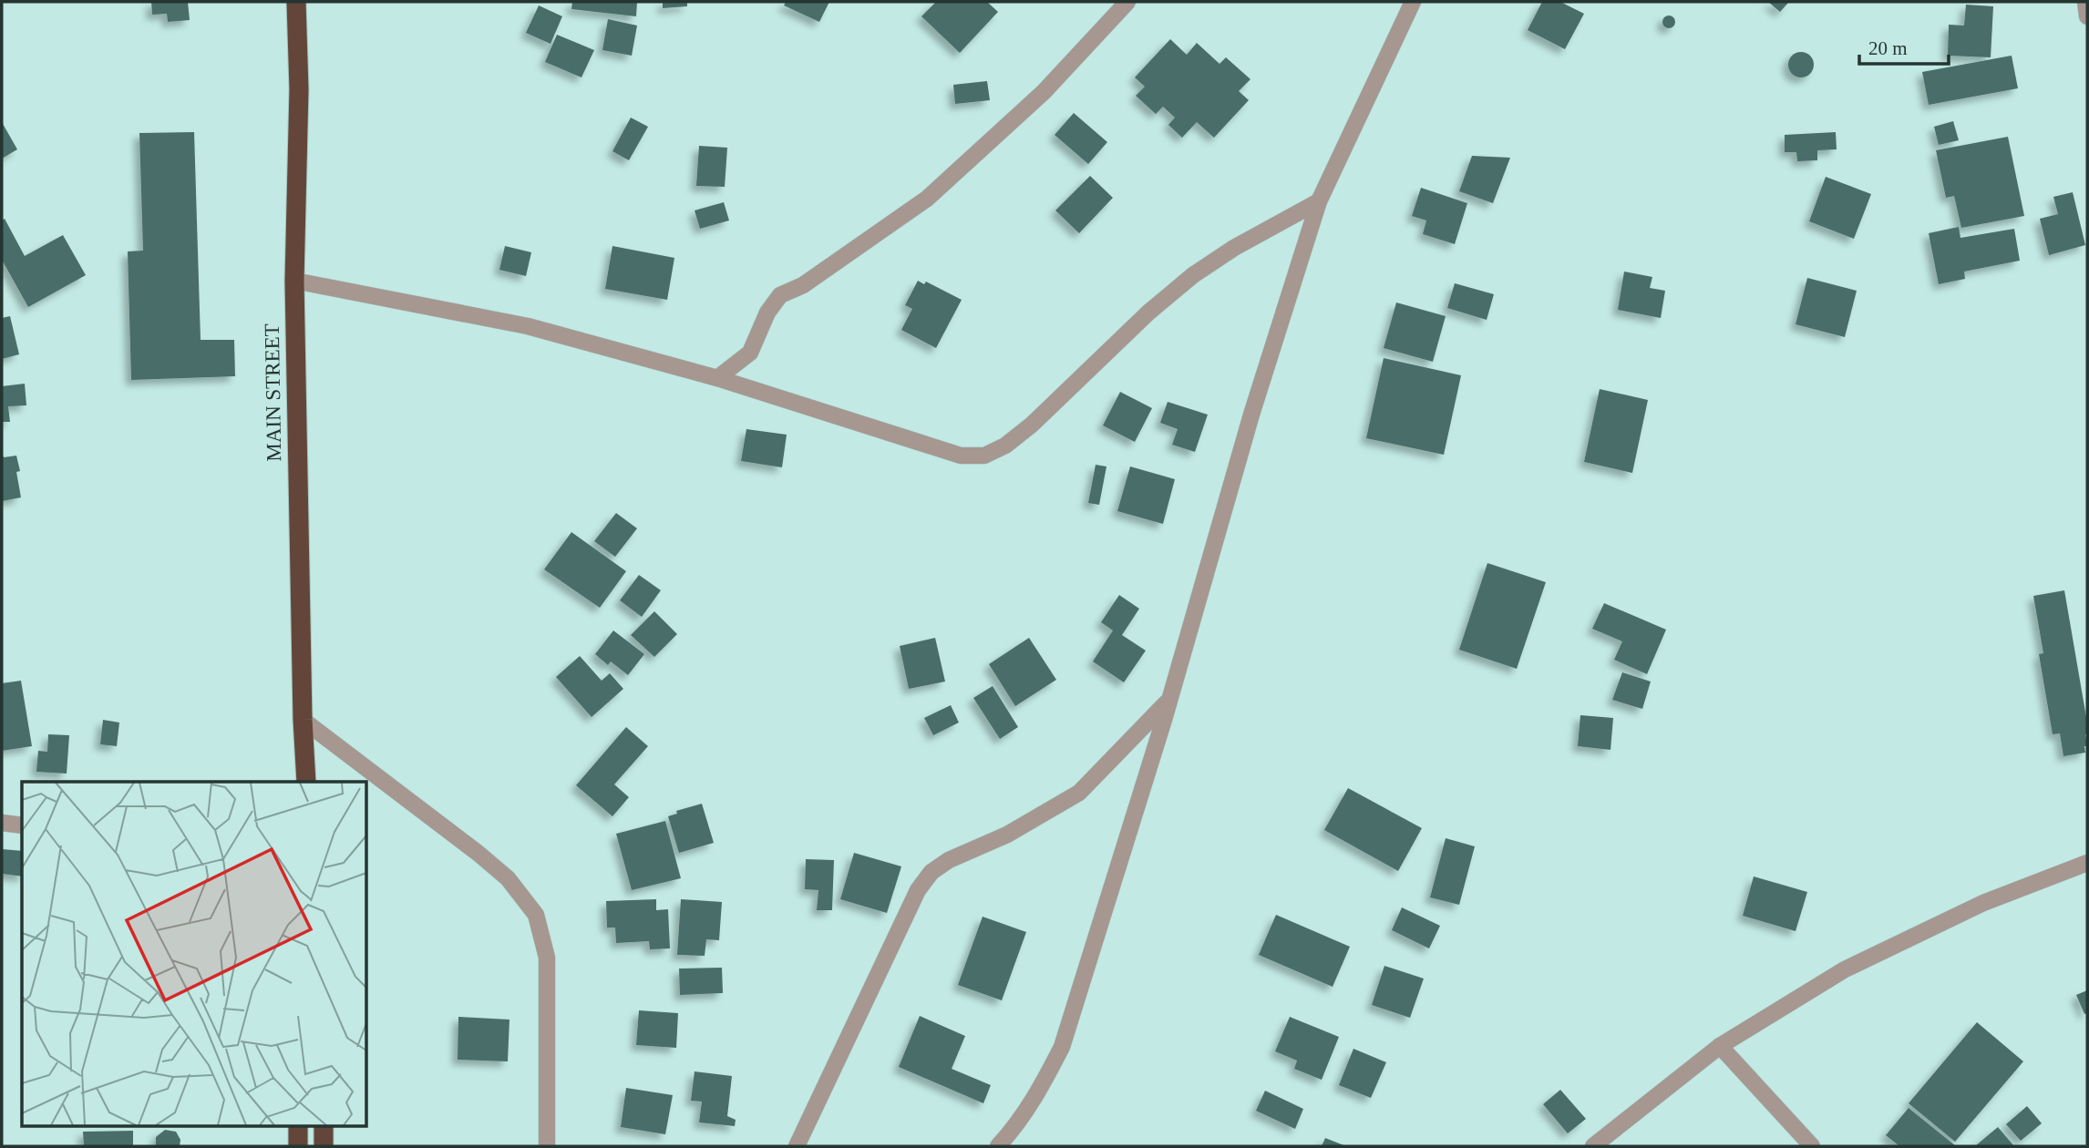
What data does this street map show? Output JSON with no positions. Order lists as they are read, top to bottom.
{
  "streets": {
    "highway": ["MAIN STREET"]
  },
  "scale_bar": "20 m"
}
